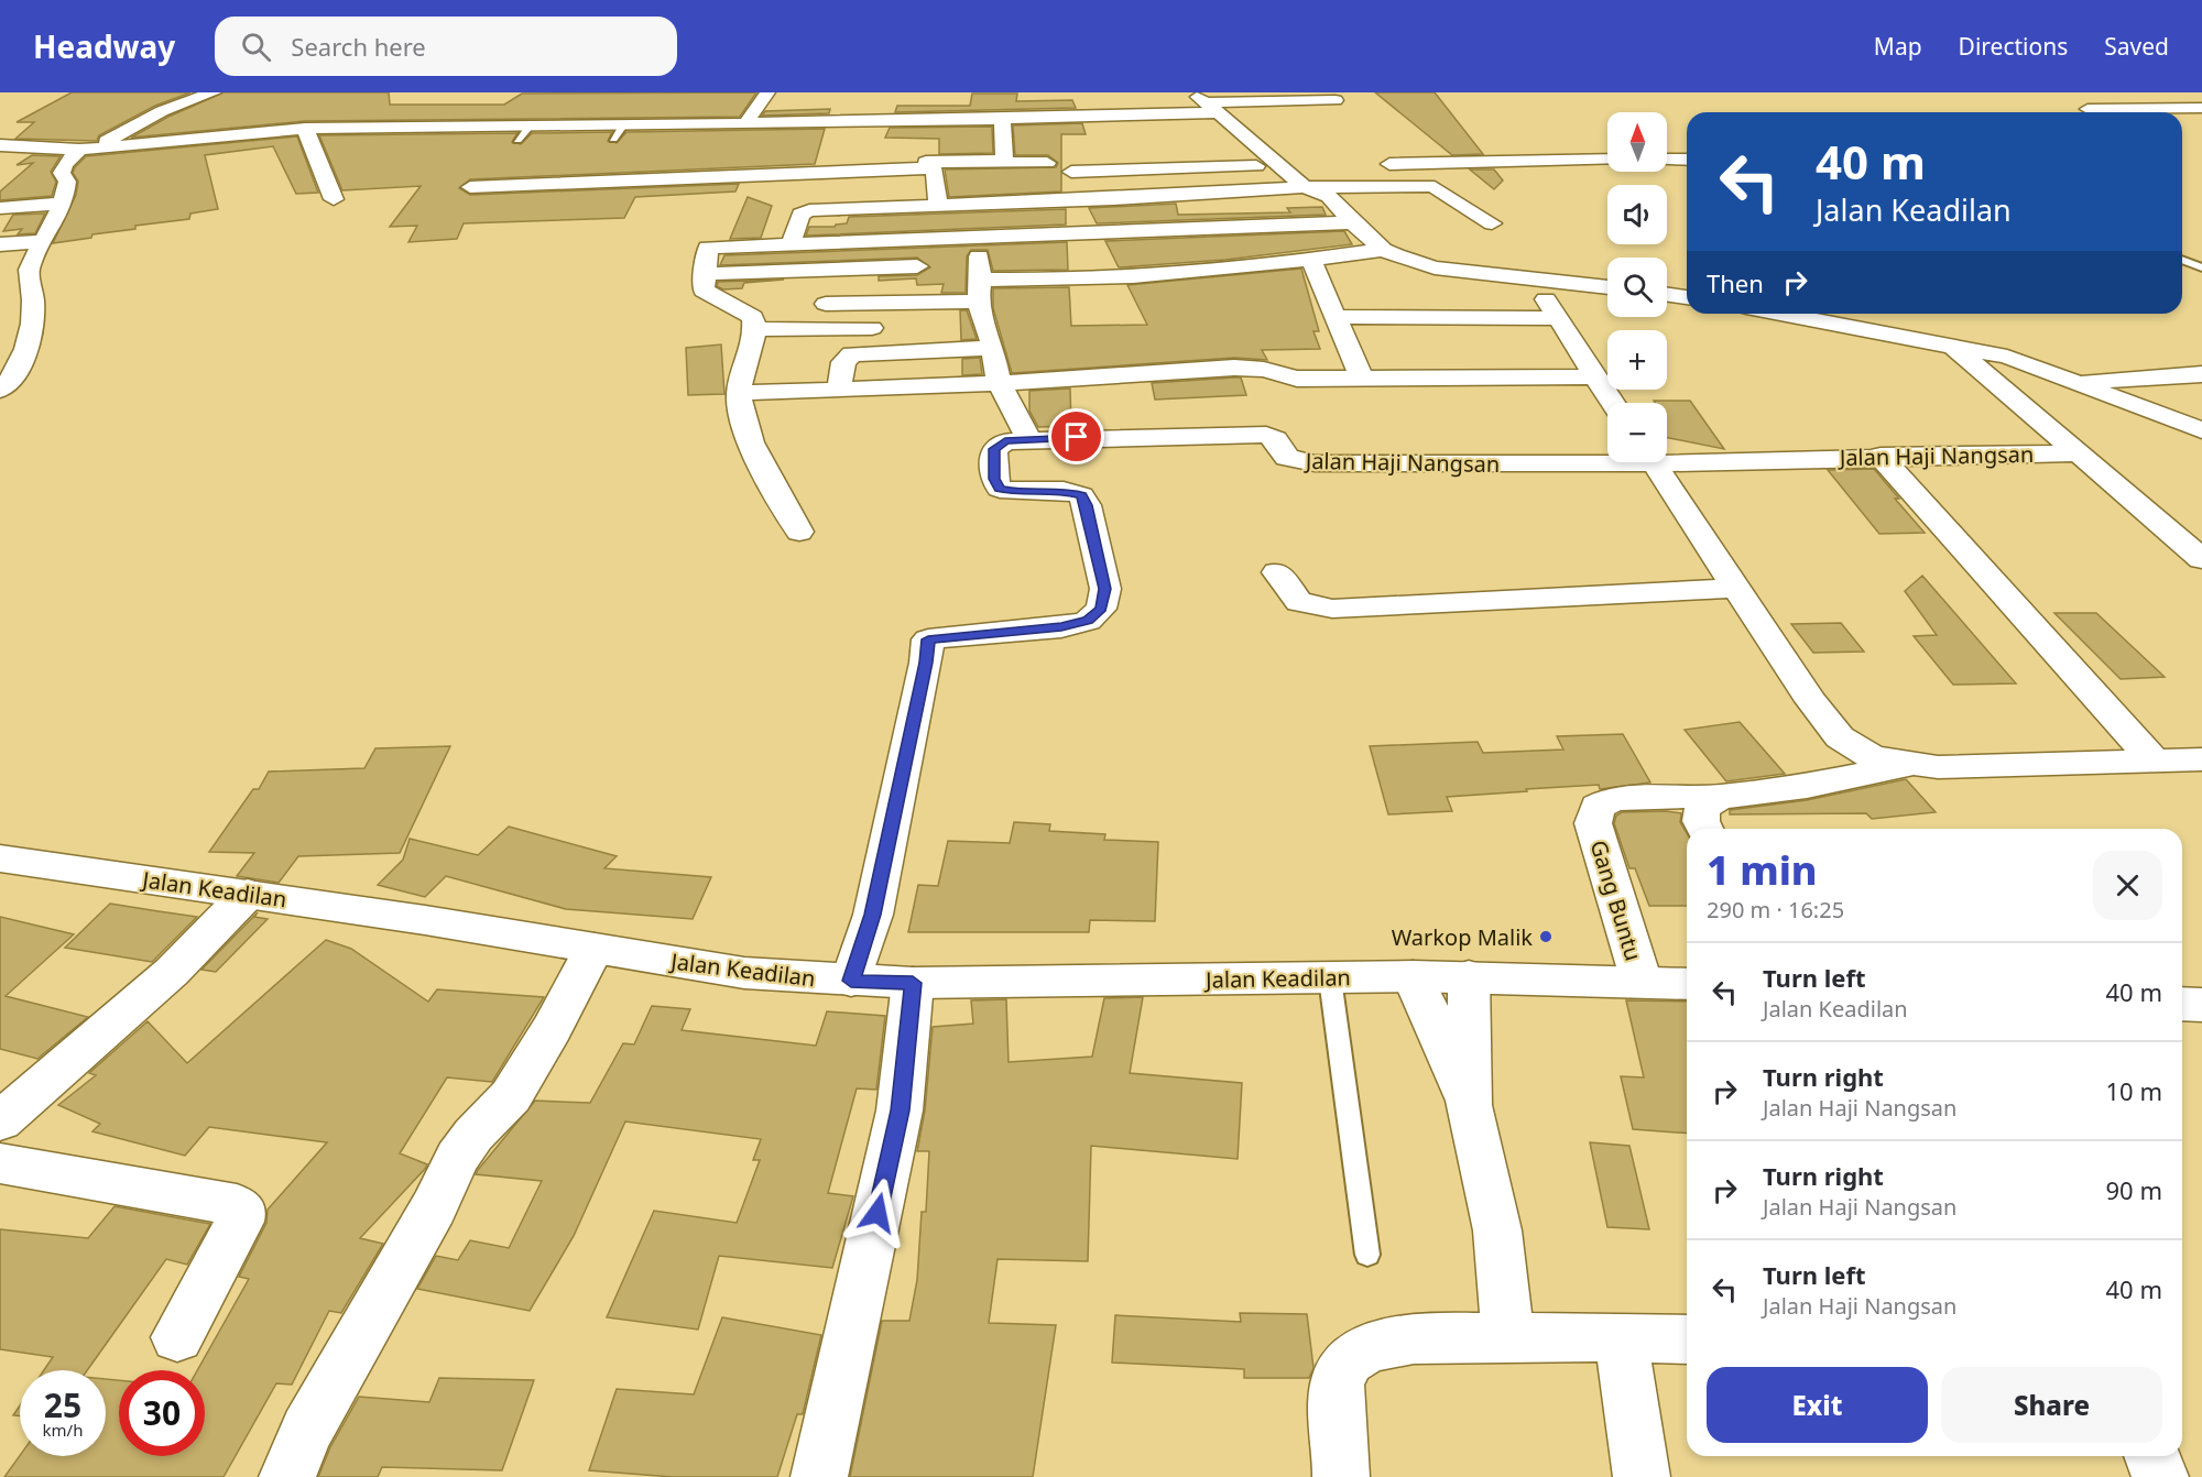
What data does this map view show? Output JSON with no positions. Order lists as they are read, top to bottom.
{
  "streets": {
    "street": ["Jalan Haji Nangsan", "Jalan Keadilan", "Gang Buntu"]
  },
  "crossings": [
    ["Jalan Haji Nangsan", "Jalan Keadilan"],
    ["Jalan Keadilan", "Gang Buntu"]
  ],
  "places": ["Warkop Malik"],
  "north": "top",
  "page": {
    "header": "Headway",
    "search": "Search here",
    "nav": ["Map", "Directions", "Saved"],
    "map_buttons": ["+", "−"],
    "turn": ["40 m", "Jalan Keadilan"],
    "then": "Then",
    "heading": ["1 min", "290 m · 16:25"],
    "list": [
      {
        "name": "Turn left",
        "note": "Jalan Keadilan",
        "value": "40 m"
      },
      {
        "name": "Turn right",
        "note": "Jalan Haji Nangsan",
        "value": "10 m"
      },
      {
        "name": "Turn right",
        "note": "Jalan Haji Nangsan",
        "value": "90 m"
      },
      {
        "name": "Turn left",
        "note": "Jalan Haji Nangsan",
        "value": "40 m"
      }
    ],
    "buttons": ["Exit", "Share"],
    "speed": "25 km/h",
    "limit": "30"
  }
}
